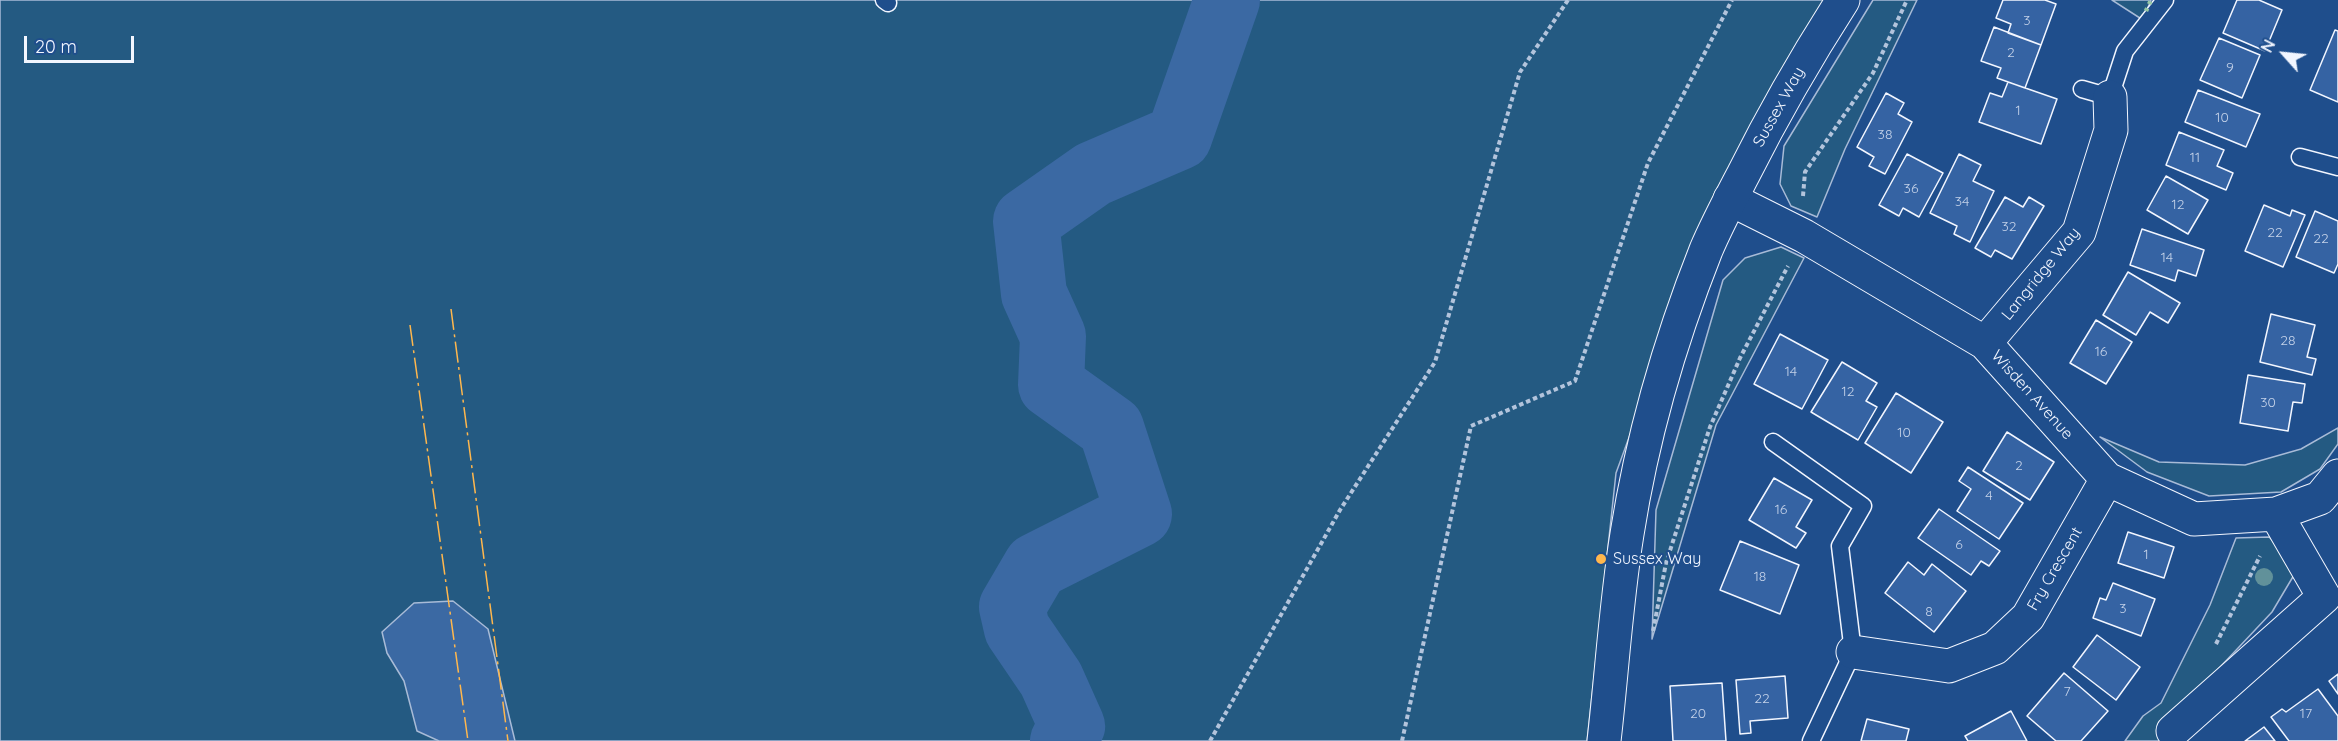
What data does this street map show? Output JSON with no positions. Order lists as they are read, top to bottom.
{
  "streets": {
    "street": [
      "Sussex Way",
      "Langridge Way",
      "Wisden Avenue",
      "Fry Crescent"
    ]
  },
  "crossings": [
    ["Sussex Way", "Wisden Avenue"],
    ["Langridge Way", "Wisden Avenue"],
    ["Wisden Avenue", "Fry Crescent"]
  ],
  "places": ["Sussex Way"],
  "house_numbers": [
    "3",
    "2",
    "9",
    "1",
    "10",
    "38",
    "11",
    "36",
    "34",
    "12",
    "32",
    "22",
    "22",
    "14",
    "28",
    "16",
    "14",
    "12",
    "30",
    "10",
    "2",
    "4",
    "16",
    "6",
    "1",
    "18",
    "3",
    "8",
    "7",
    "22",
    "20",
    "17"
  ],
  "scale_bar": "20 m",
  "north": "top left"
}
